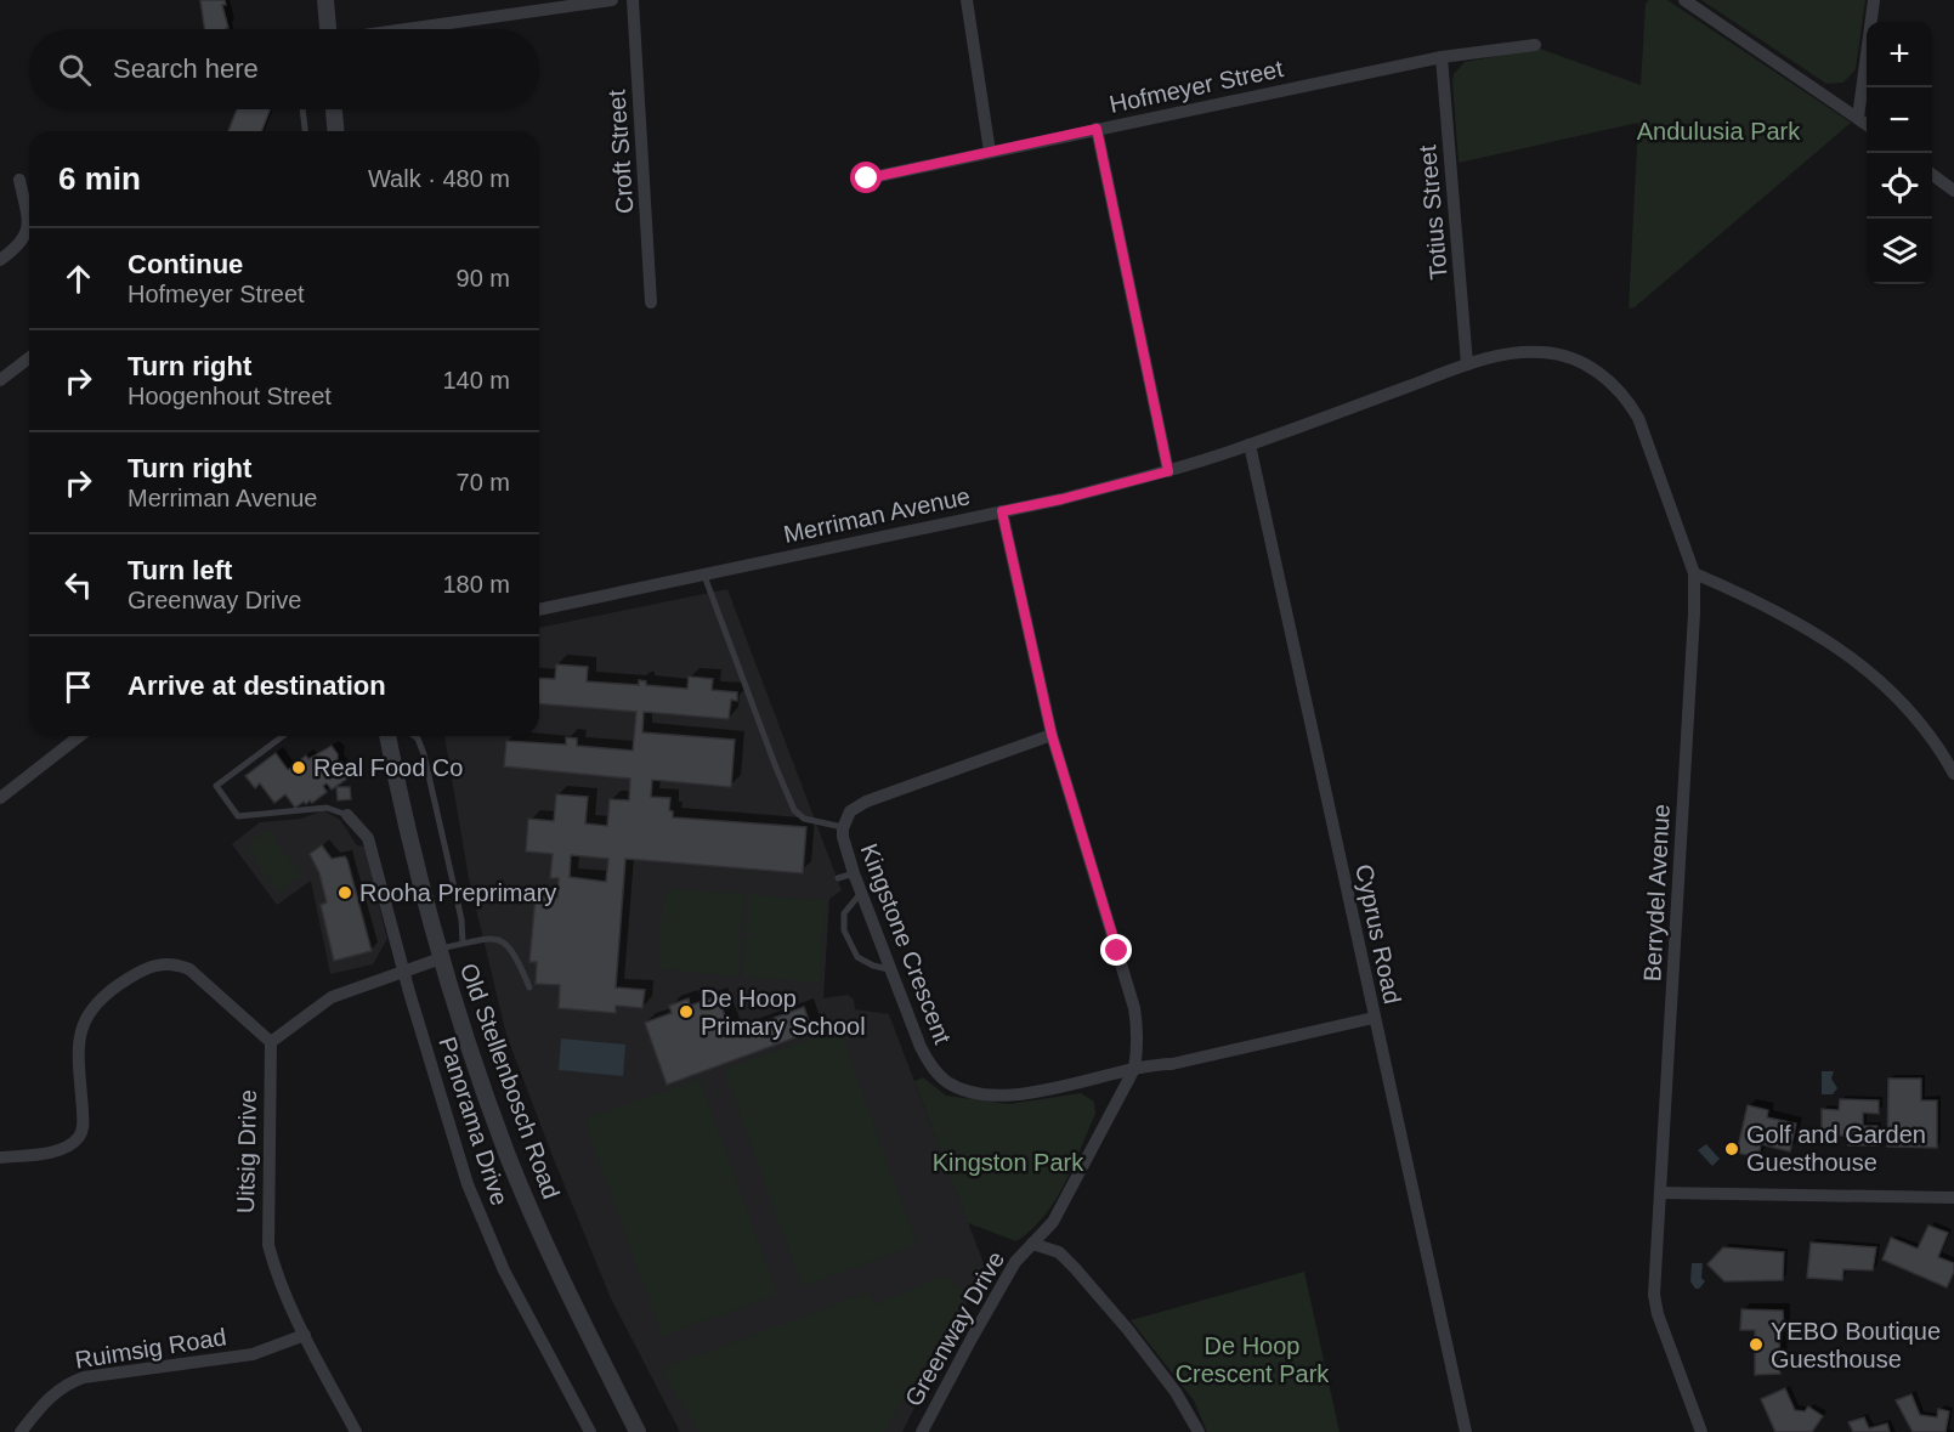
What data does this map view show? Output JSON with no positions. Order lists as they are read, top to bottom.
{
  "streets": {
    "street": [
      "Hofmeyer Street",
      "Croft Street",
      "Totius Street",
      "Merriman Avenue",
      "Berrydel Avenue",
      "Cyprus Road",
      "Kingstone Crescent",
      "Old Stellenbosch Road",
      "Panorama Drive",
      "Uitsig Drive",
      "Greenway Drive",
      "Ruimsig Road"
    ]
  },
  "crossings": [
    ["Hofmeyer Street", "Totius Street"],
    ["Totius Street", "Merriman Avenue"],
    ["Merriman Avenue", "Berrydel Avenue"],
    ["Merriman Avenue", "Cyprus Road"],
    ["Merriman Avenue", "Greenway Drive"],
    ["Cyprus Road", "Kingstone Crescent"],
    ["Kingstone Crescent", "Greenway Drive"],
    ["Uitsig Drive", "Ruimsig Road"]
  ],
  "parks": ["Andulusia Park", "Kingston Park", "De Hoop Crescent Park"],
  "places": [
    "Real Food Co",
    "Rooha Preprimary",
    "De Hoop Primary School",
    "Golf and Garden Guesthouse",
    "YEBO Boutique Guesthouse"
  ],
  "page": {
    "map_buttons": ["+", "−"],
    "search": "Search here",
    "heading": ["6 min", "Walk · 480 m"],
    "list": [
      ["Continue", "Hofmeyer Street", "90 m"],
      ["Turn right", "Hoogenhout Street", "140 m"],
      ["Turn right", "Merriman Avenue", "70 m"],
      ["Turn left", "Greenway Drive", "180 m"],
      "Arrive at destination"
    ]
  }
}
